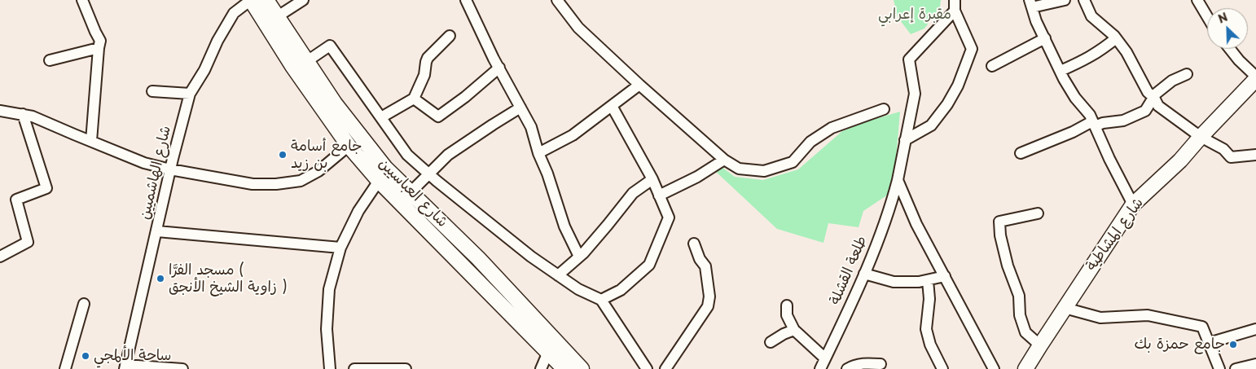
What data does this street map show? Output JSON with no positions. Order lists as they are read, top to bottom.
{
  "streets": {
    "main road": ["شارع العباسيين", "شارع المشاطية"],
    "street": ["شارع الهاشميين", "طلعة القشلة"]
  },
  "crossings": [
    ["شارع الهاشميين", "شارع العباسيين"]
  ],
  "parks": ["مقبرة إعرابي"],
  "places": [
    "جامع أسامة بن زيد",
    "مسجد الفرَّا ( زاوية الشيخ الأنجق )",
    "جامع حمزة بك",
    "ساحة الألمجي"
  ],
  "north": "top left"
}
